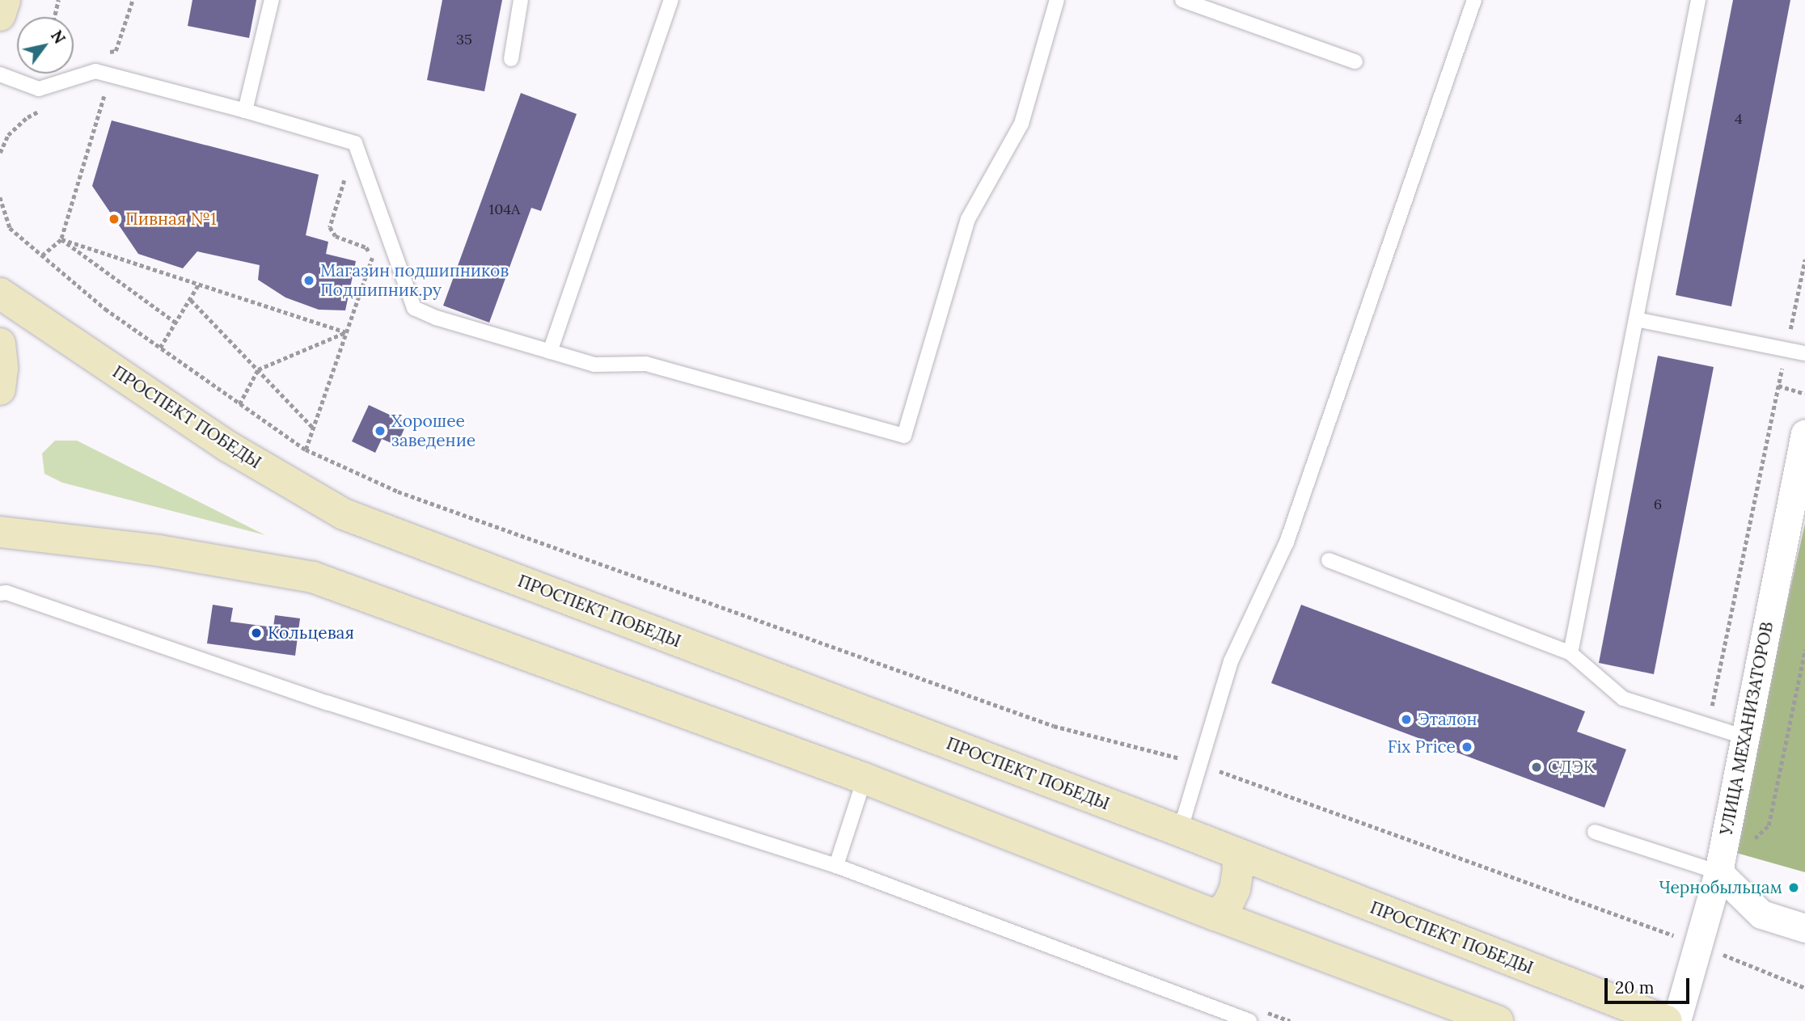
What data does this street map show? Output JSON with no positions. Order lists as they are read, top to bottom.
{
  "streets": {
    "main road": ["ПРОСПЕКТ ПОБЕДЫ"],
    "street": ["УЛИЦА МЕХАНИЗАТОРОВ"]
  },
  "places": [
    "Пивная №1",
    "Магазин подшипников Подшипник.ру",
    "Хорошее заведение",
    "Кольцевая",
    "Эталон",
    "Fix Price",
    "СДЭК",
    "Чернобыльцам"
  ],
  "house_numbers": [
    "35",
    "4",
    "104А",
    "6"
  ],
  "scale_bar": "20 m",
  "north": "top right"
}
